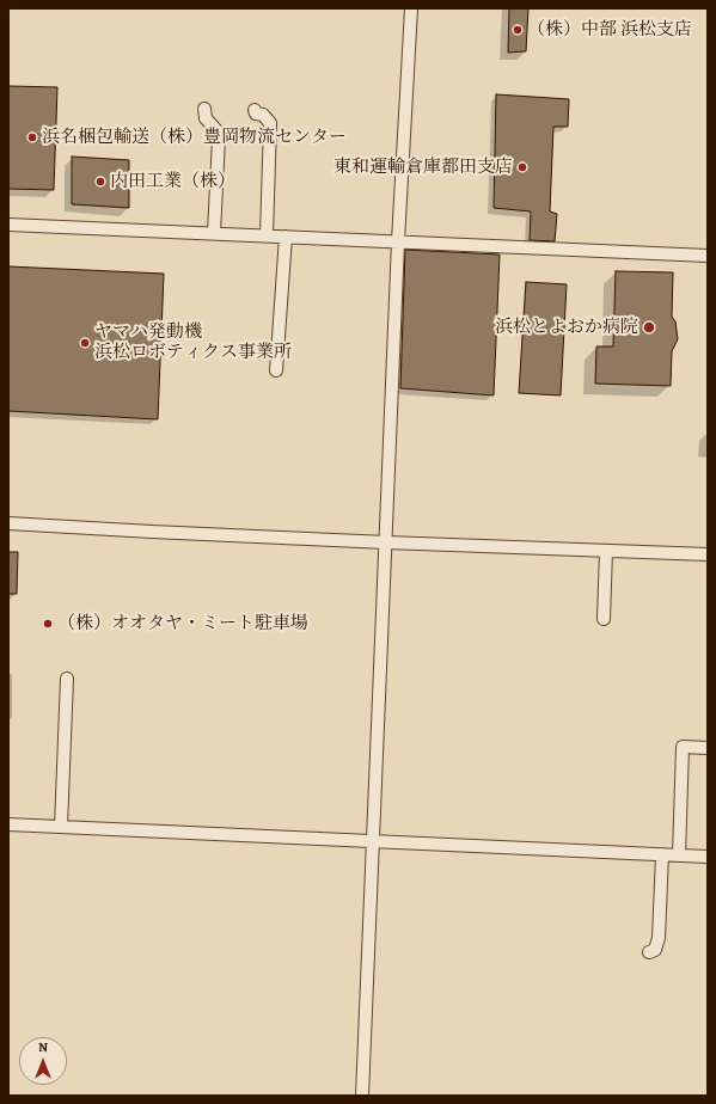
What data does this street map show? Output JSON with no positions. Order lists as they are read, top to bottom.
{
  "places": [
    "（株）中部 浜松支店",
    "浜名梱包輸送（株）豊岡物流センター",
    "東和運輸倉庫都田支店",
    "内田工業（株）",
    "浜松とよおか病院",
    "ヤマハ発動機 浜松ロボティクス事業所",
    "（株）オオタヤ・ミート駐車場"
  ],
  "north": "top"
}
